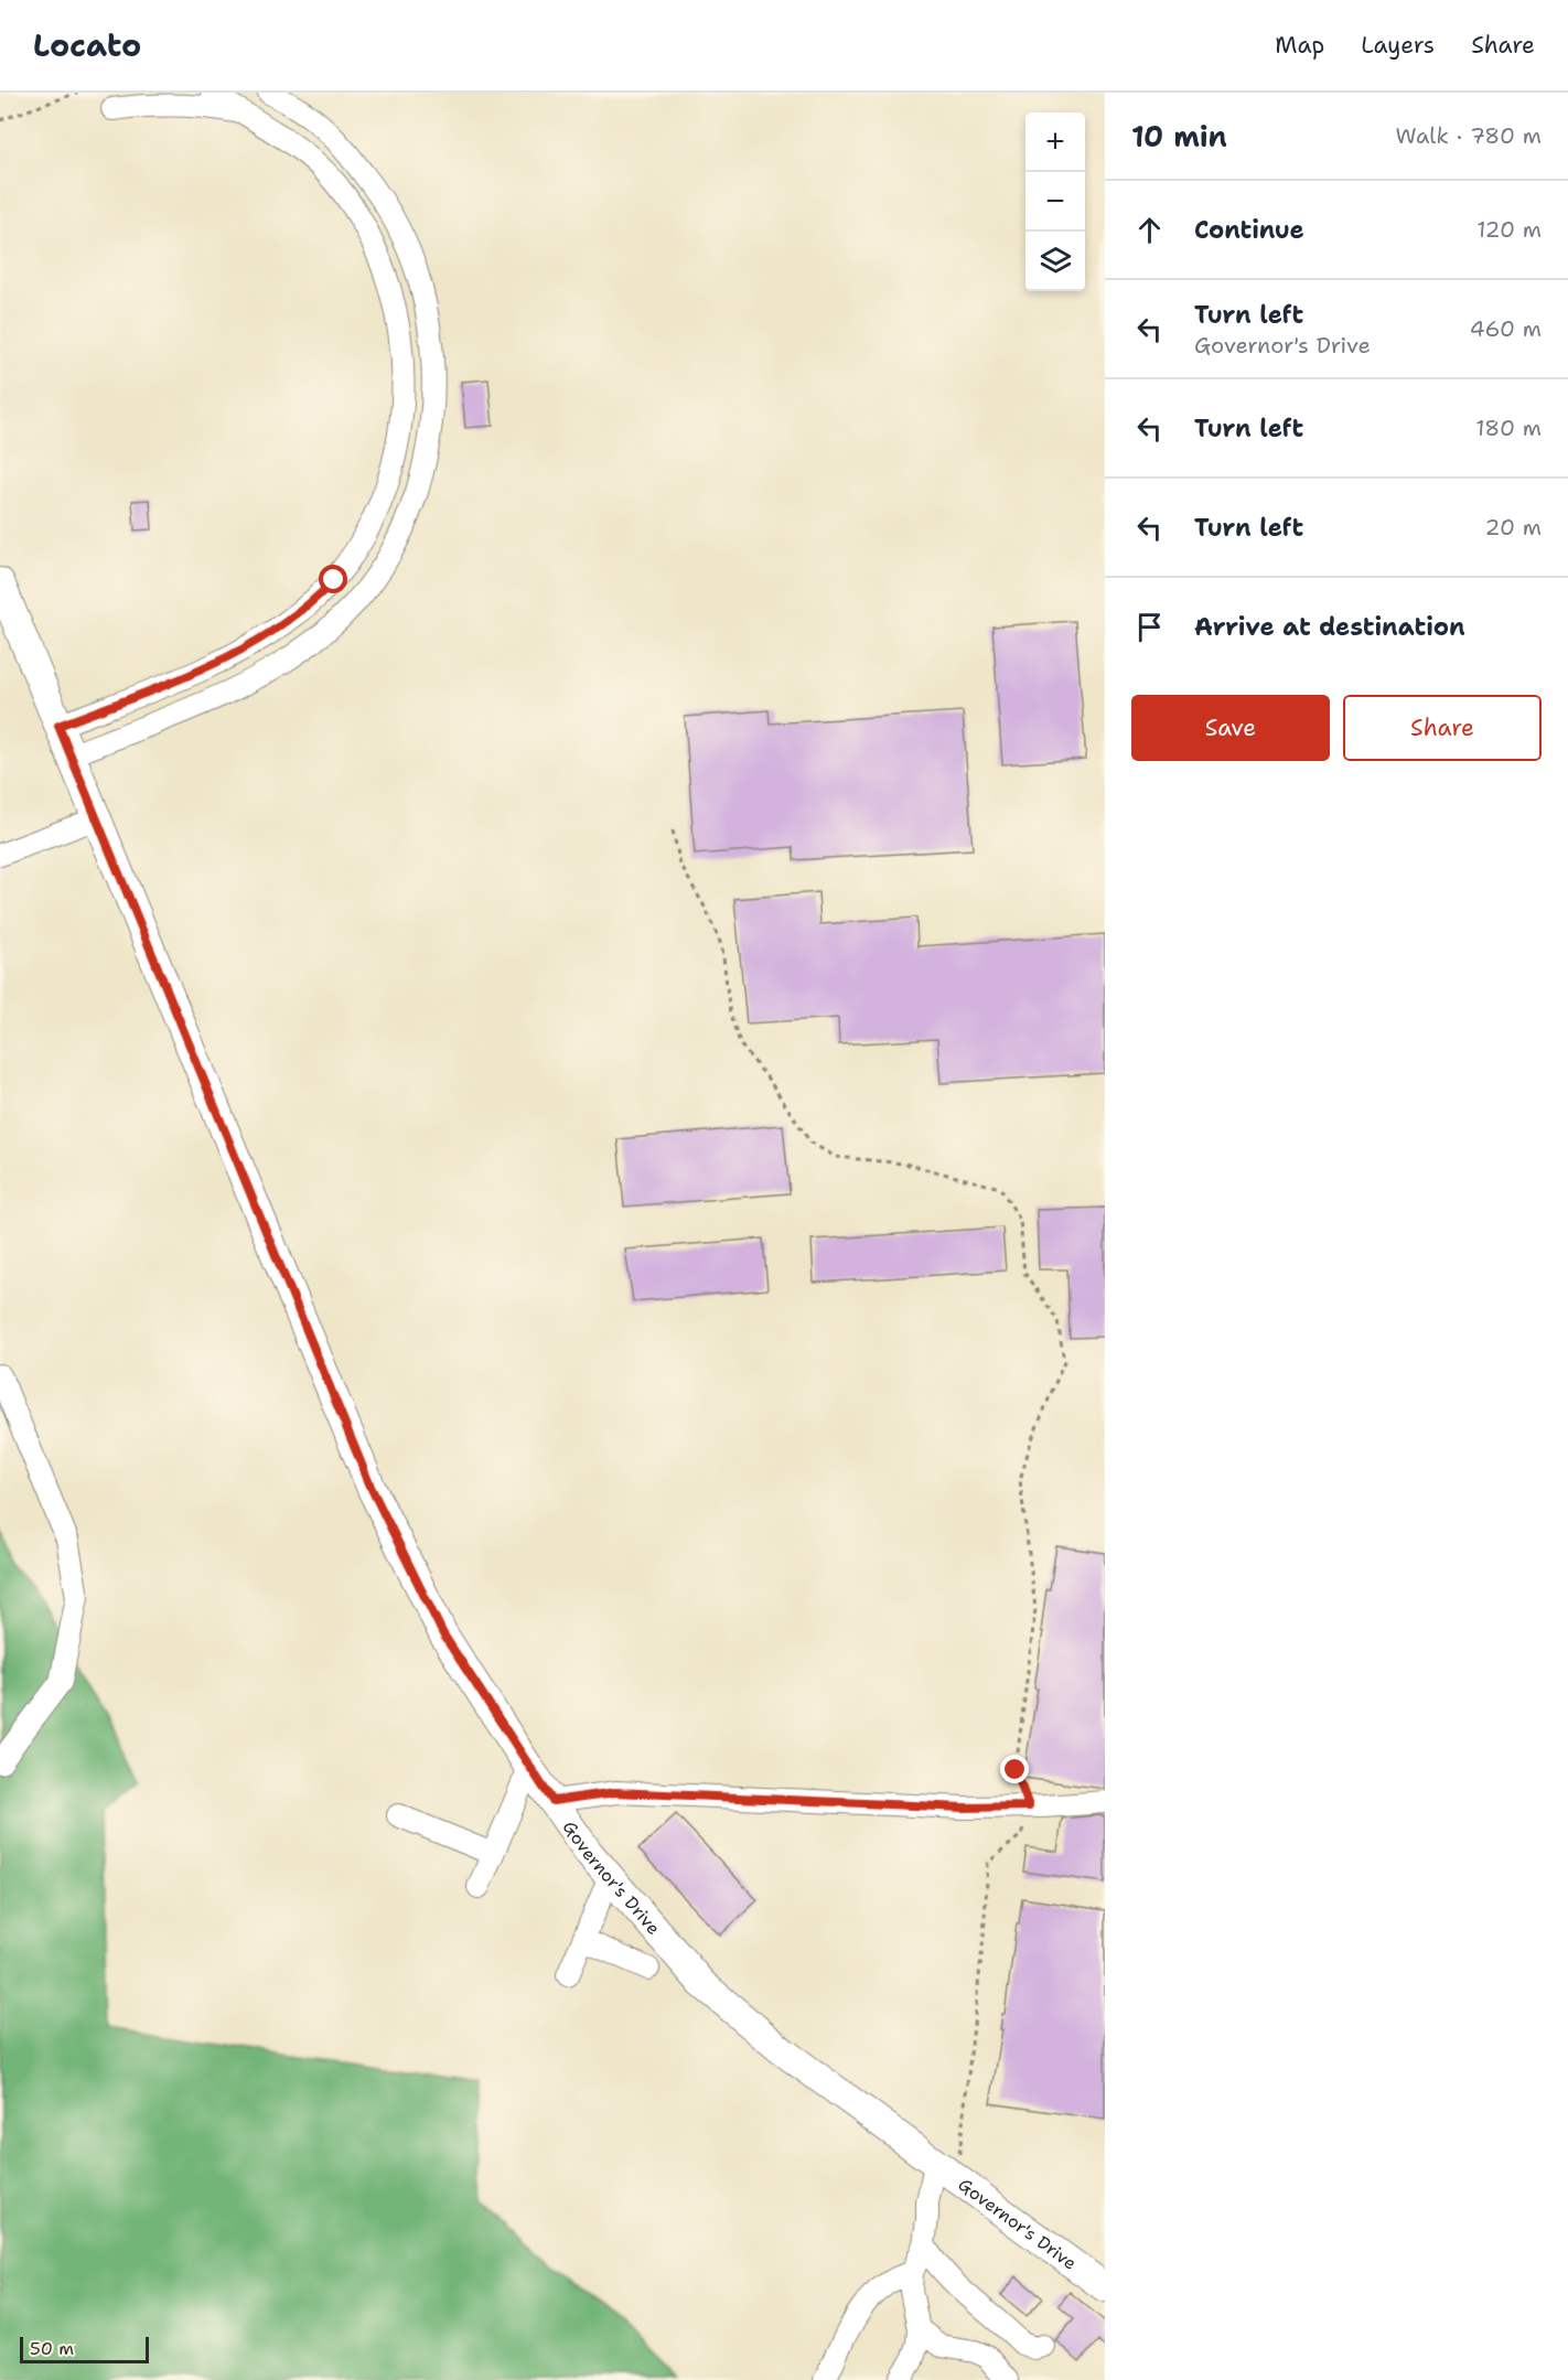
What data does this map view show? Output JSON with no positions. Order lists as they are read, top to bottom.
{
  "streets": {
    "main road": ["Governor's Drive"]
  },
  "scale_bar": "50 m",
  "page": {
    "header": "Locato",
    "nav": ["Map", "Layers", "Share"],
    "heading": ["10 min", "Walk · 780 m"],
    "map_buttons": ["+", "−"],
    "list": [
      ["Continue", "120 m"],
      ["Turn left", "Governor's Drive", "460 m"],
      ["Turn left", "180 m"],
      ["Turn left", "20 m"],
      "Arrive at destination"
    ],
    "buttons": ["Save", "Share"],
    "scale": "50 m"
  }
}
